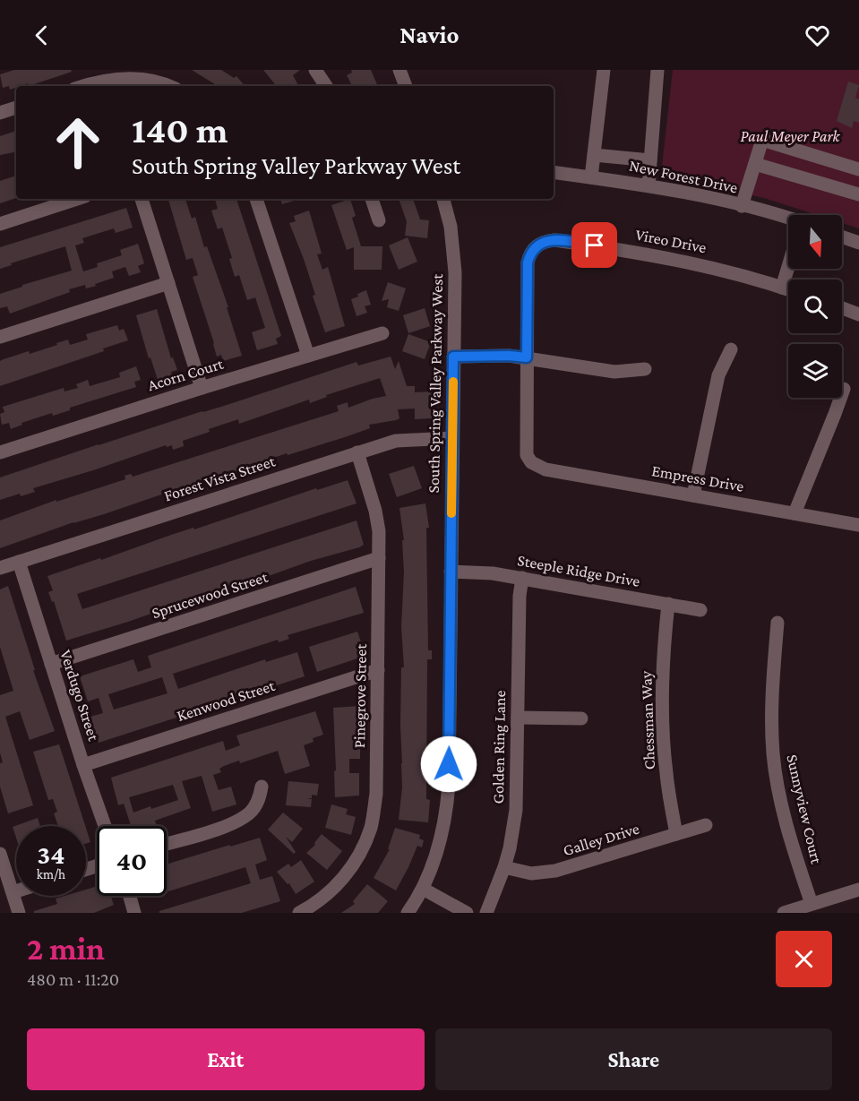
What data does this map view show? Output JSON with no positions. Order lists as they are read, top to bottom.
{
  "streets": {
    "street": [
      "New Forest Drive",
      "Vireo Drive",
      "Acorn Court",
      "South Spring Valley Parkway West",
      "Forest Vista Street",
      "Empress Drive",
      "Steeple Ridge Drive",
      "Sprucewood Street",
      "Verdugo Street",
      "Pinegrove Street",
      "Kenwood Street",
      "Chessman Way",
      "Golden Ring Lane",
      "Sunnyview Court",
      "Galley Drive"
    ]
  },
  "crossings": [
    ["Vireo Drive", "Empress Drive"],
    ["South Spring Valley Parkway West", "Forest Vista Street"],
    ["South Spring Valley Parkway West", "Steeple Ridge Drive"],
    ["Forest Vista Street", "Verdugo Street"],
    ["Forest Vista Street", "Pinegrove Street"],
    ["Steeple Ridge Drive", "Chessman Way"],
    ["Steeple Ridge Drive", "Golden Ring Lane"],
    ["Sprucewood Street", "Verdugo Street"],
    ["Sprucewood Street", "Pinegrove Street"],
    ["Verdugo Street", "Kenwood Street"],
    ["Pinegrove Street", "Kenwood Street"],
    ["Chessman Way", "Galley Drive"],
    ["Golden Ring Lane", "Galley Drive"]
  ],
  "parks": ["Paul Meyer Park"],
  "north": "bottom",
  "page": {
    "header": "Navio",
    "turn": ["140 m", "South Spring Valley Parkway West"],
    "speed": "34 km/h",
    "limit": "40",
    "heading": ["2 min", "480 m · 11:20"],
    "buttons": ["Exit", "Share"]
  }
}
